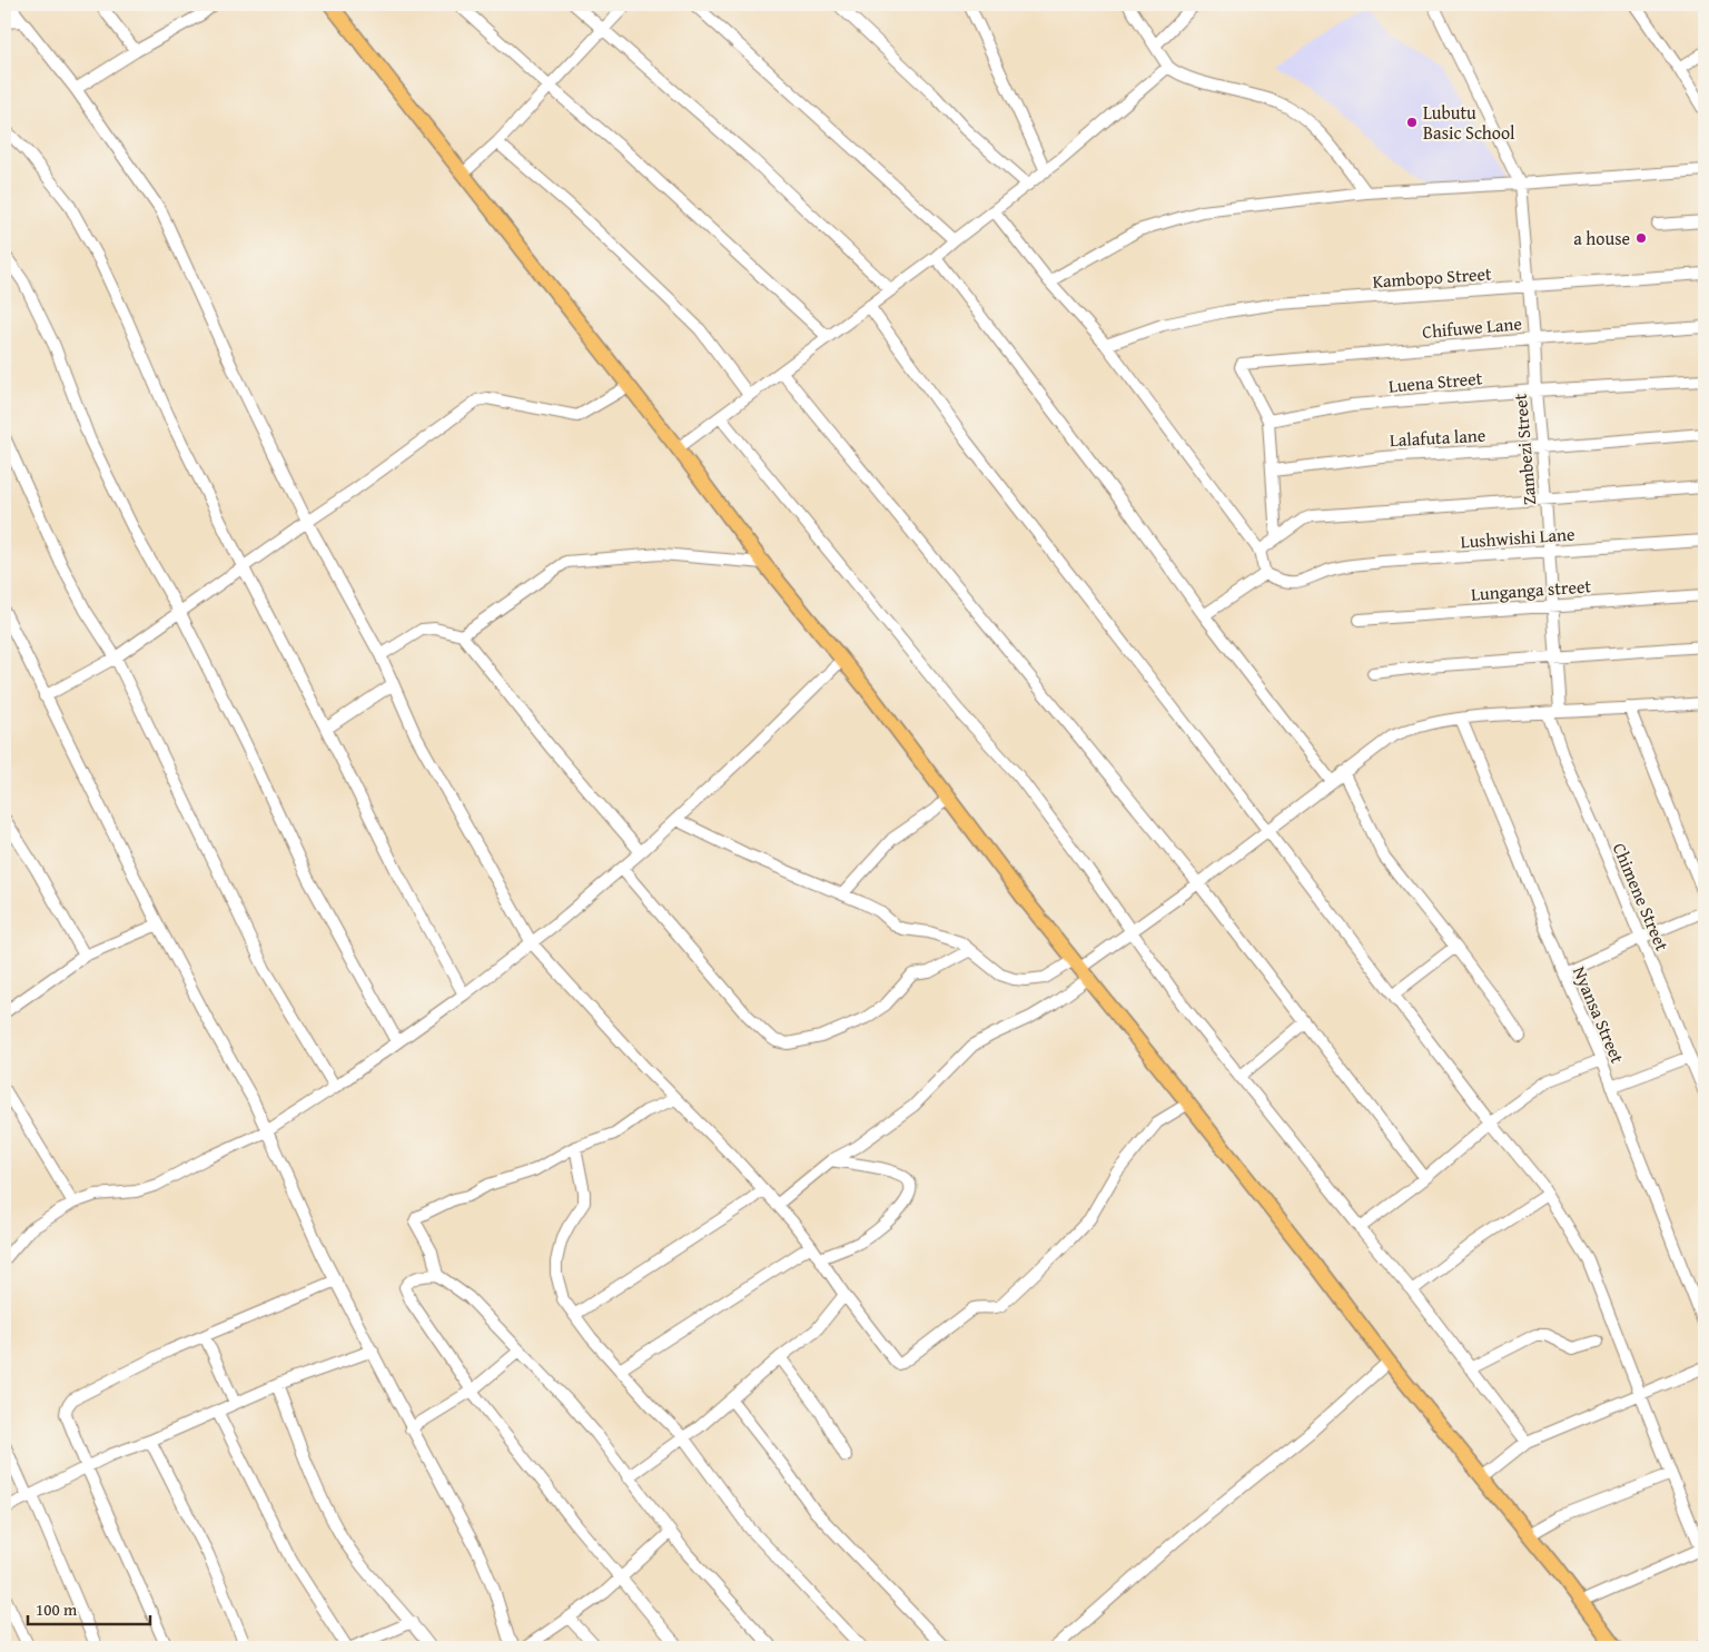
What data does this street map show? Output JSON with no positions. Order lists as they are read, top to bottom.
{
  "streets": {
    "street": [
      "Kambopo Street",
      "Chifuwe Lane",
      "Luena Street",
      "Lalafuta lane",
      "Zambezi Street",
      "Lushwishi Lane",
      "Lunganga street",
      "Chimene Street",
      "Nyansa Street"
    ]
  },
  "crossings": [
    ["Kambopo Street", "Zambezi Street"],
    ["Chifuwe Lane", "Luena Street"],
    ["Chifuwe Lane", "Zambezi Street"],
    ["Luena Street", "Zambezi Street"],
    ["Lalafuta lane", "Zambezi Street"],
    ["Zambezi Street", "Lushwishi Lane"],
    ["Zambezi Street", "Lunganga street"]
  ],
  "places": ["Lubutu Basic School", "a house"],
  "scale_bar": "100 m"
}
